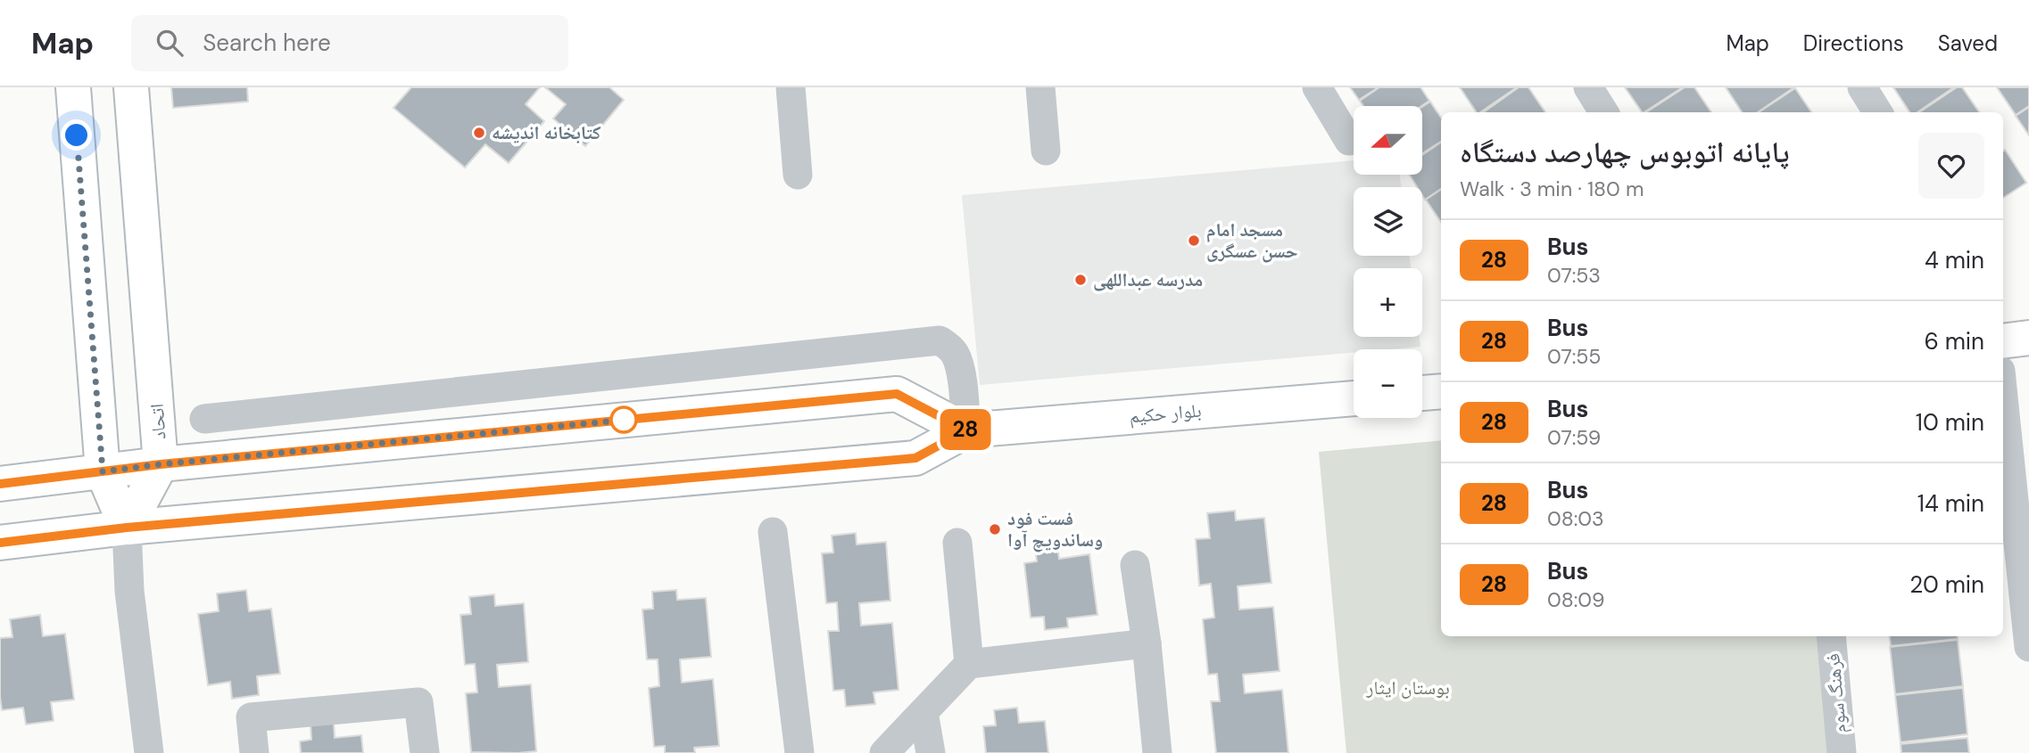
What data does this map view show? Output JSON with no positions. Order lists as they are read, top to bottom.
{
  "streets": {
    "street": ["بلوار حکیم", "اتحاد", "فرهنگ سوم"]
  },
  "crossings": [
    ["بلوار حکیم", "اتحاد"]
  ],
  "parks": ["بوستان ایثار"],
  "places": [
    "کتابخانه اندیشه",
    "مسجد امام حسن عسگری",
    "مدرسه عبداللهی",
    "فست فود وساندویچ آوا"
  ],
  "lines": ["bus line 28"],
  "north": "left",
  "page": {
    "header": "Map",
    "search": "Search here",
    "nav": ["Map", "Directions", "Saved"],
    "on_map": "28",
    "map_buttons": ["+", "−"],
    "heading": ["پایانه اتوبوس چهارصد دستگاه", "Walk · 3 min · 180 m"],
    "list": [
      {
        "mark": "28",
        "name": "Bus",
        "note": "07:53",
        "value": "4 min"
      },
      {
        "mark": "28",
        "name": "Bus",
        "note": "07:55",
        "value": "6 min"
      },
      {
        "mark": "28",
        "name": "Bus",
        "note": "07:59",
        "value": "10 min"
      },
      {
        "mark": "28",
        "name": "Bus",
        "note": "08:03",
        "value": "14 min"
      },
      {
        "mark": "28",
        "name": "Bus",
        "note": "08:09",
        "value": "20 min"
      }
    ]
  }
}
